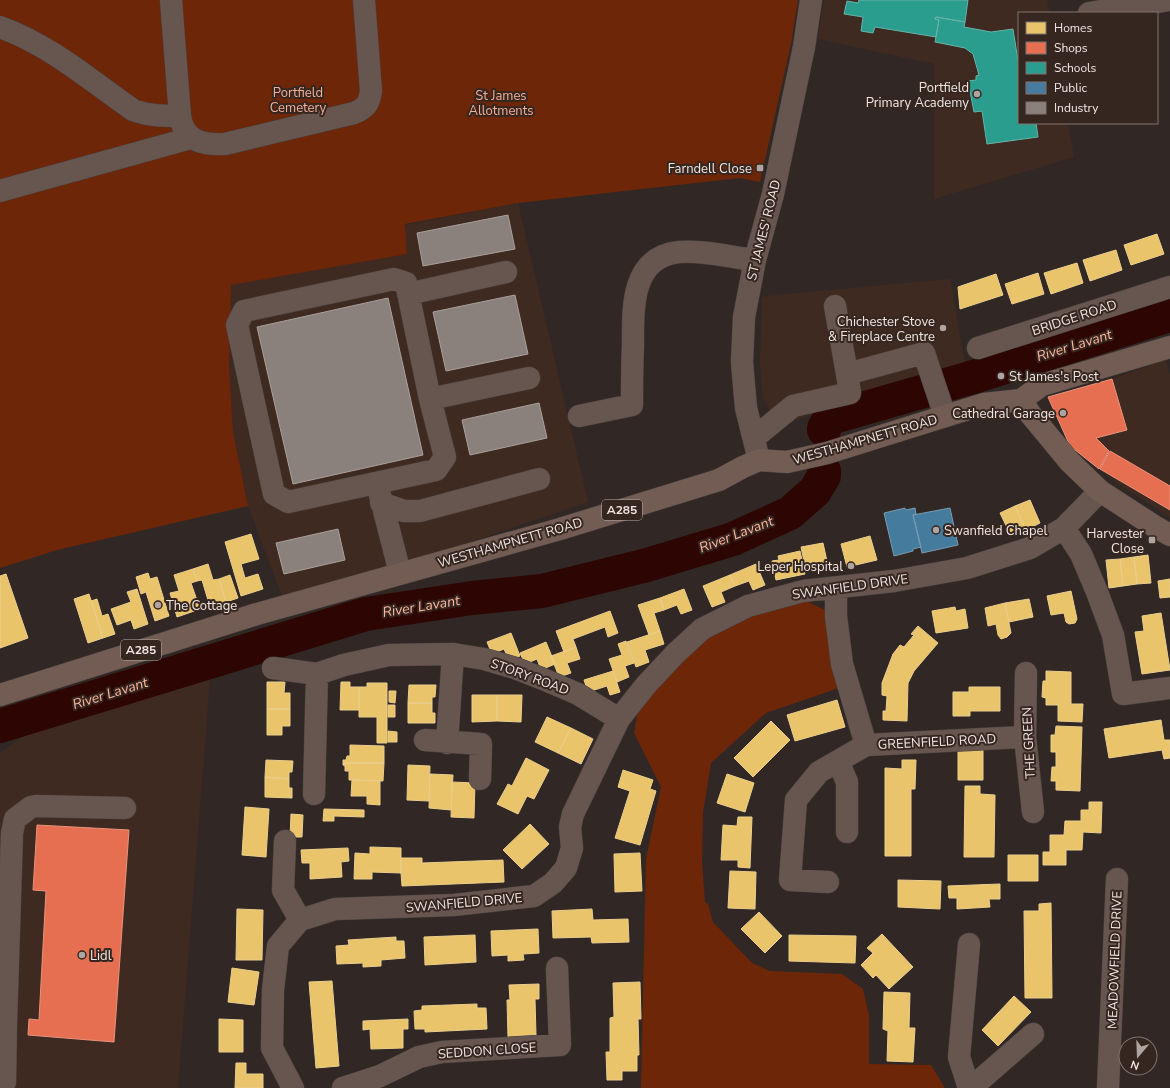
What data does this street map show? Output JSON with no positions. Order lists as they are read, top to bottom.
{
  "streets": {
    "main road": ["WESTHAMPNETT ROAD", "A285"],
    "street": [
      "ST JAMES' ROAD",
      "BRIDGE ROAD",
      "SWANFIELD DRIVE",
      "STORY ROAD",
      "GREENFIELD ROAD",
      "THE GREEN",
      "MEADOWFIELD DRIVE",
      "SEDDON CLOSE"
    ]
  },
  "crossings": [
    ["ST JAMES' ROAD", "WESTHAMPNETT ROAD"],
    ["WESTHAMPNETT ROAD", "A285"],
    ["SWANFIELD DRIVE", "STORY ROAD"],
    ["SWANFIELD DRIVE", "GREENFIELD ROAD"],
    ["GREENFIELD ROAD", "THE GREEN"]
  ],
  "water": ["River Lavant"],
  "parks": ["Portfield Cemetery", "St James Allotments"],
  "places": {
    "other": [
      "Portfield Primary Academy",
      "Chichester Stove & Fireplace Centre",
      "St James's Post",
      "Cathedral Garage",
      "Swanfield Chapel",
      "Leper Hospital",
      "The Cottage",
      "Lidl"
    ],
    "transit": ["Farndell Close", "Harvester Close"]
  },
  "legend": [
    "Homes",
    "Shops",
    "Schools",
    "Public",
    "Industry"
  ],
  "north": "bottom"
}
